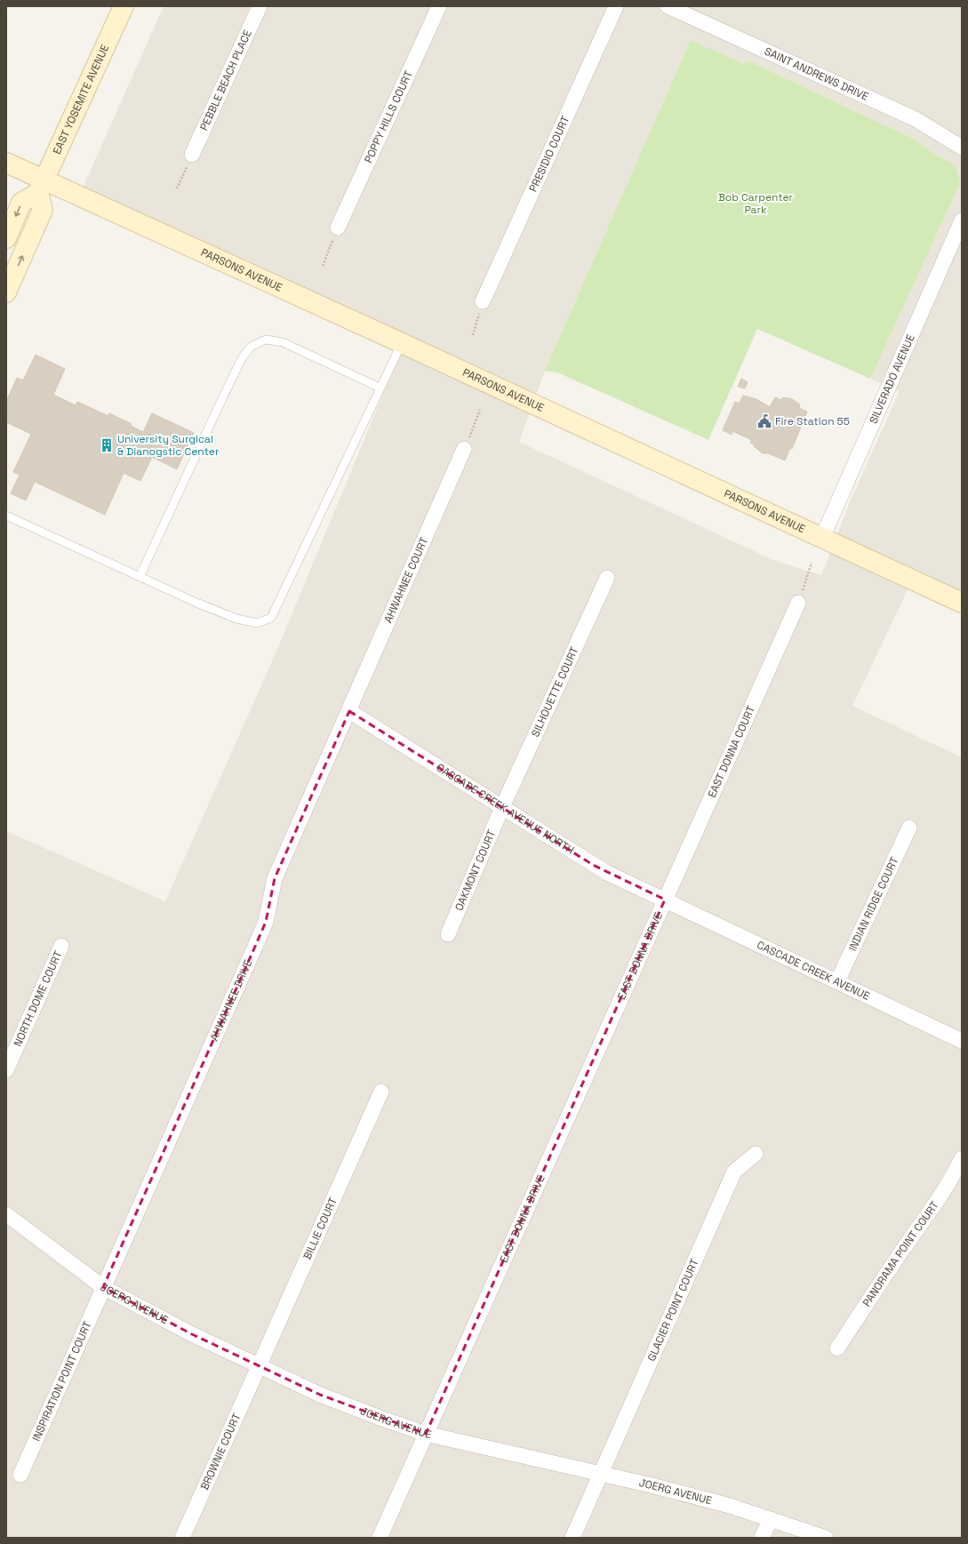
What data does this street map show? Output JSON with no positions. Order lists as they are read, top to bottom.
{
  "streets": {
    "street": [
      "SAINT ANDREWS DRIVE",
      "PEBBLE BEACH PLACE",
      "EAST YOSEMITE AVENUE",
      "POPPY HILLS COURT",
      "PRESIDIO COURT",
      "PARSONS AVENUE",
      "SILVERADO AVENUE",
      "AHWAHNEE COURT",
      "SILHOUETTE COURT",
      "EAST DONNA COURT",
      "CASCADE CREEK AVENUE NORTH",
      "OAKMONT COURT",
      "INDIAN RIDGE COURT",
      "EAST DONNA DRIVE",
      "CASCADE CREEK AVENUE",
      "NORTH DOME COURT",
      "AHWAHNEE DRIVE",
      "BILLIE COURT",
      "PANORAMA POINT COURT",
      "JOERG AVENUE",
      "GLACIER POINT COURT",
      "INSPIRATION POINT COURT",
      "BROWNIE COURT"
    ]
  },
  "crossings": [
    ["EAST YOSEMITE AVENUE", "PARSONS AVENUE"],
    ["PARSONS AVENUE", "SILVERADO AVENUE"],
    ["AHWAHNEE COURT", "CASCADE CREEK AVENUE NORTH"],
    ["AHWAHNEE COURT", "AHWAHNEE DRIVE"],
    ["SILHOUETTE COURT", "CASCADE CREEK AVENUE NORTH"],
    ["SILHOUETTE COURT", "OAKMONT COURT"],
    ["EAST DONNA COURT", "CASCADE CREEK AVENUE NORTH"],
    ["EAST DONNA COURT", "EAST DONNA DRIVE"],
    ["EAST DONNA COURT", "CASCADE CREEK AVENUE"],
    ["CASCADE CREEK AVENUE NORTH", "OAKMONT COURT"],
    ["CASCADE CREEK AVENUE NORTH", "EAST DONNA DRIVE"],
    ["CASCADE CREEK AVENUE NORTH", "CASCADE CREEK AVENUE"],
    ["CASCADE CREEK AVENUE NORTH", "AHWAHNEE DRIVE"],
    ["INDIAN RIDGE COURT", "CASCADE CREEK AVENUE"],
    ["EAST DONNA DRIVE", "CASCADE CREEK AVENUE"],
    ["EAST DONNA DRIVE", "JOERG AVENUE"],
    ["AHWAHNEE DRIVE", "JOERG AVENUE"],
    ["AHWAHNEE DRIVE", "INSPIRATION POINT COURT"],
    ["BILLIE COURT", "JOERG AVENUE"],
    ["BILLIE COURT", "BROWNIE COURT"],
    ["JOERG AVENUE", "GLACIER POINT COURT"],
    ["JOERG AVENUE", "INSPIRATION POINT COURT"],
    ["JOERG AVENUE", "BROWNIE COURT"]
  ],
  "parks": ["Bob Carpenter Park"],
  "places": {
    "public building": ["Fire Station 55"],
    "building": ["University Surgical & Dianogstic Center"]
  }
}
